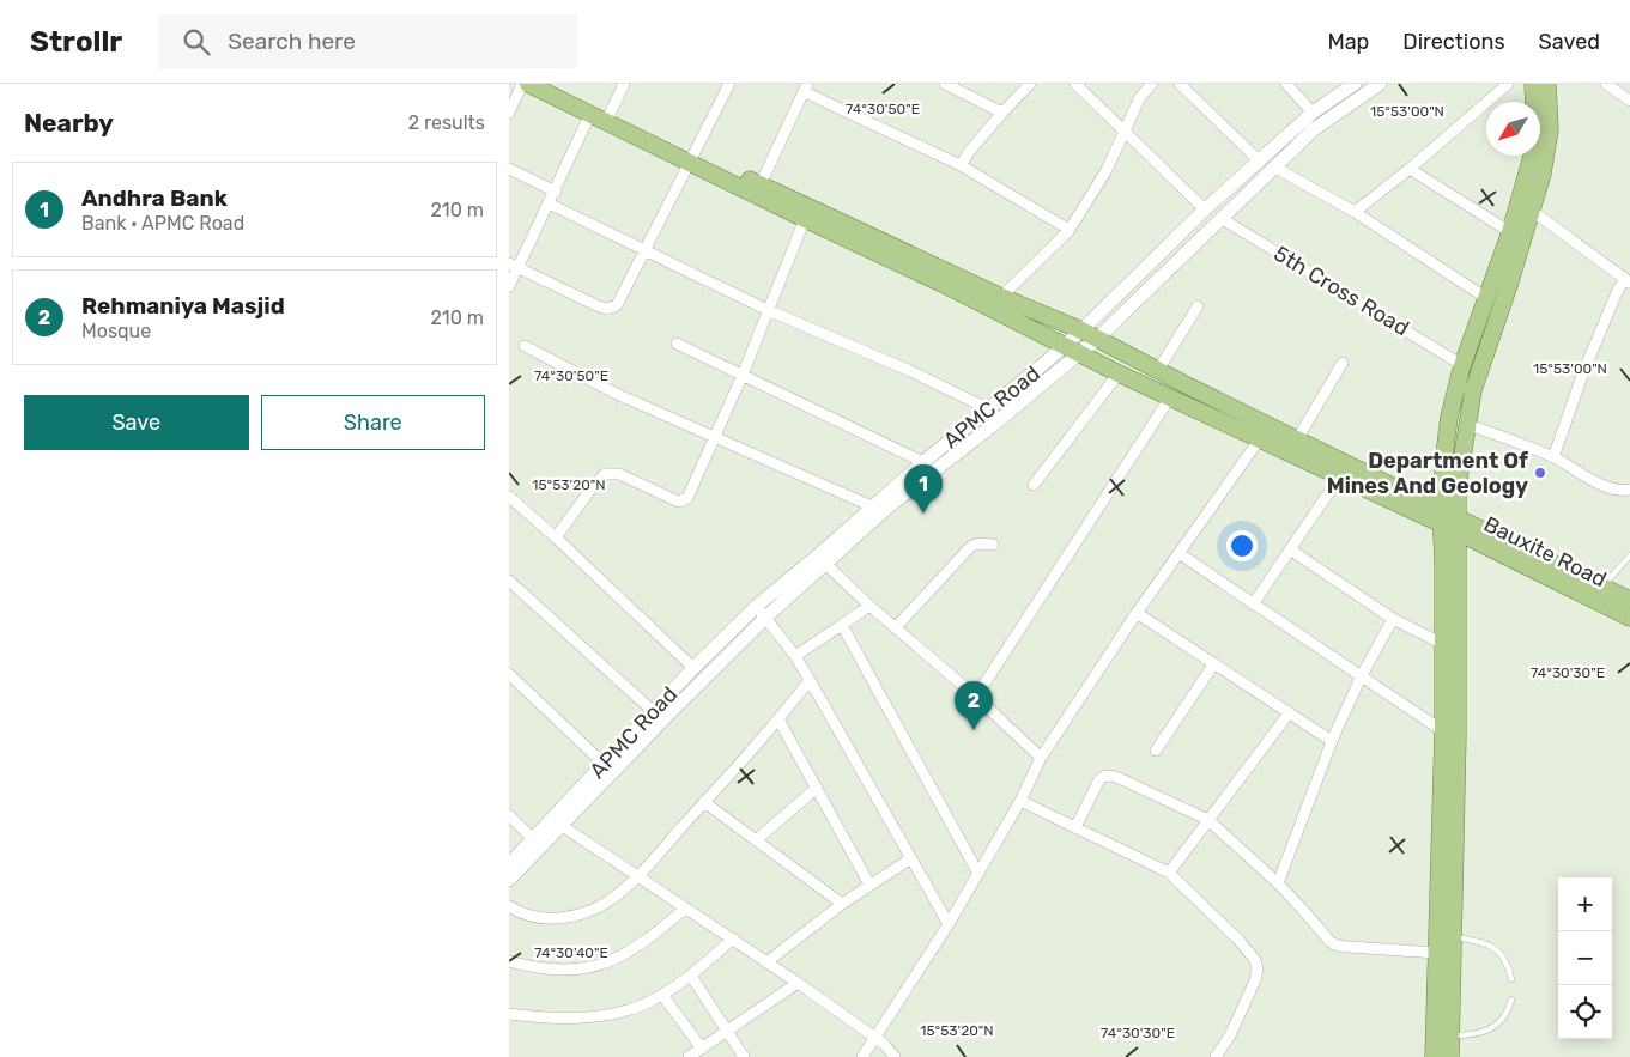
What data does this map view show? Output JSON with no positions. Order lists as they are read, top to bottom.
{
  "streets": {
    "main road": ["Bauxite Road"],
    "street": ["5th Cross Road", "APMC Road"]
  },
  "crossings": [
    ["5th Cross Road", "APMC Road"]
  ],
  "places": ["Department Of Mines And Geology"],
  "north": "bottom left",
  "page": {
    "header": "Strollr",
    "search": "Search here",
    "nav": ["Map", "Directions", "Saved"],
    "heading": ["Nearby", "2 results"],
    "list": [
      {
        "mark": "1",
        "name": "Andhra Bank",
        "note": "Bank · APMC Road",
        "value": "210 m"
      },
      {
        "mark": "2",
        "name": "Rehmaniya Masjid",
        "note": "Mosque",
        "value": "210 m"
      }
    ],
    "buttons": ["Save", "Share"],
    "pins": ["1", "2"],
    "map_buttons": ["+", "−"]
  },
  "coordinates": [
    "74°30'50\"E",
    "15°53'00\"N",
    "15°53'20\"N",
    "74°30'30\"E",
    "74°30'40\"E"
  ]
}
